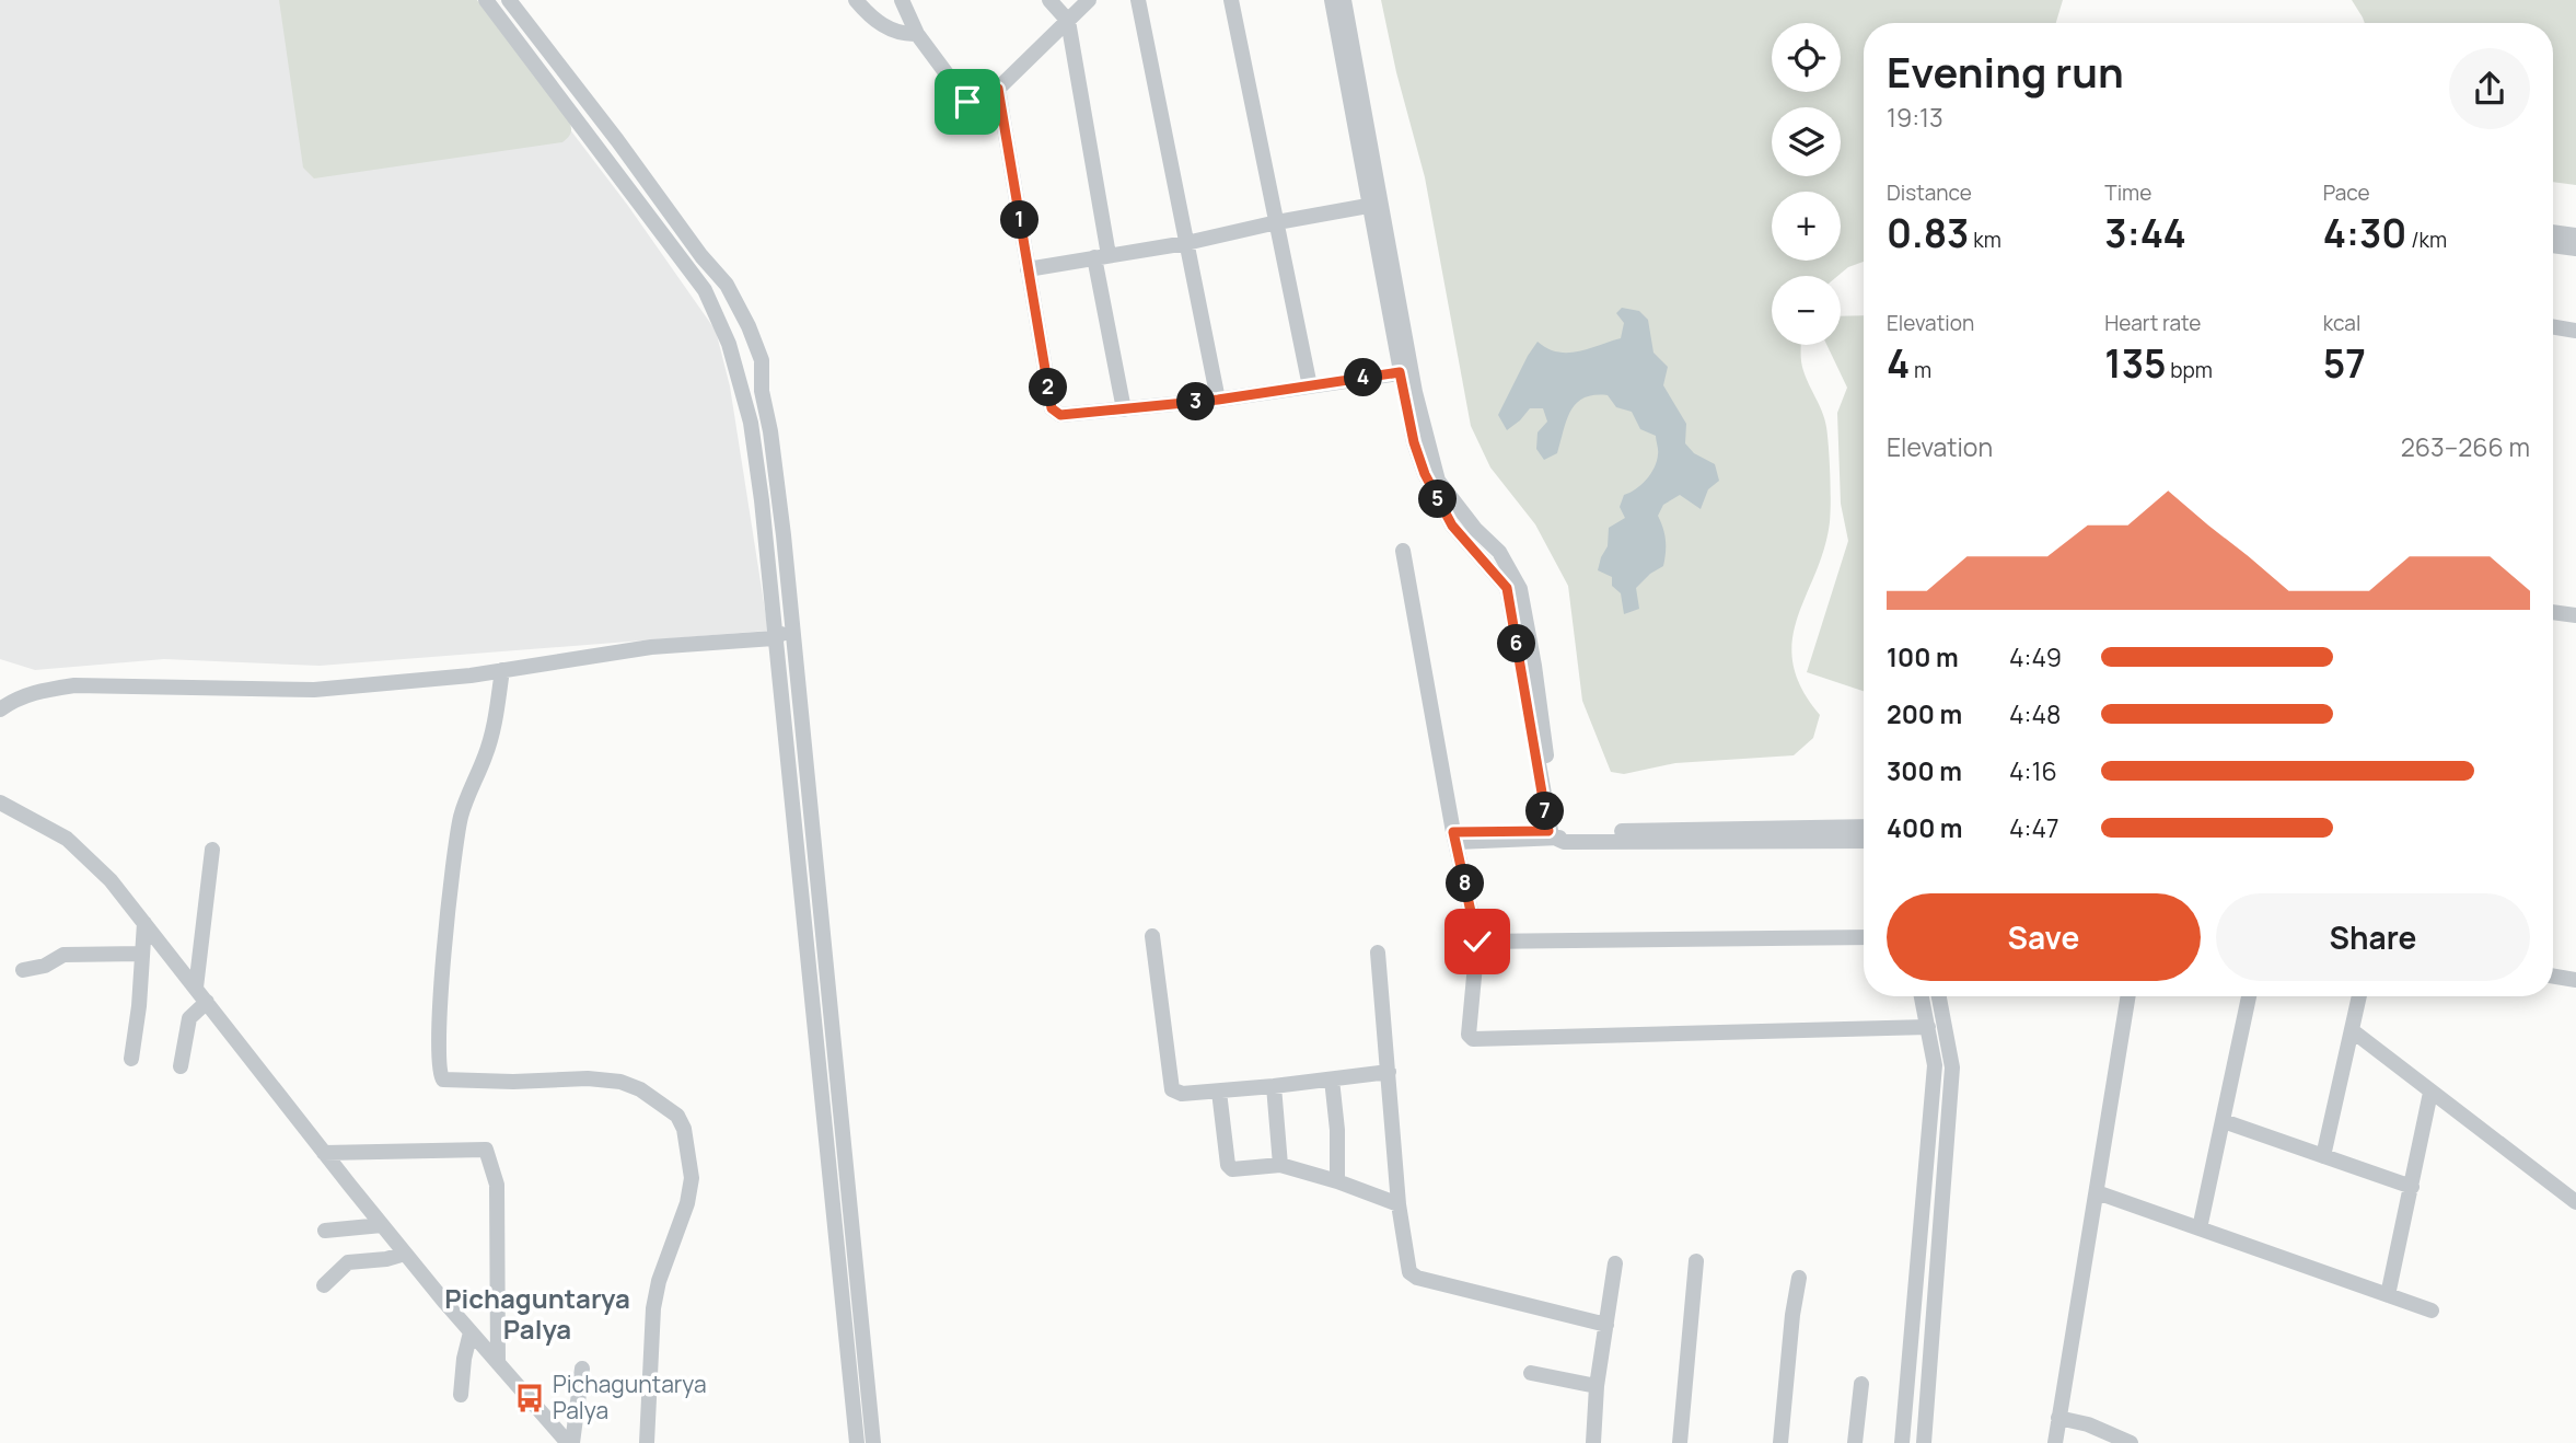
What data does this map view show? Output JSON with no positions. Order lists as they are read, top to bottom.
{
  "districts": ["Pichaguntarya Palya"],
  "places": {
    "bus stop": ["Pichaguntarya Palya"]
  },
  "page": {
    "map_buttons": ["+", "−"],
    "heading": ["Evening run", "19:13"],
    "stats": [
      ["Distance", "0.83 km"],
      ["Time", "3:44"],
      ["Pace", "4:30 /km"],
      ["Elevation", "4 m"],
      ["Heart rate", "135 bpm"],
      ["kcal", "57"]
    ],
    "pins": [
      "1",
      "4",
      "2",
      "3",
      "5",
      "6",
      "7",
      "8"
    ],
    "chart": ["Elevation", "263–266 m"],
    "list": [
      {
        "name": "100 m",
        "note": "4:49"
      },
      {
        "name": "200 m",
        "note": "4:48"
      },
      {
        "name": "300 m",
        "note": "4:16"
      },
      {
        "name": "400 m",
        "note": "4:47"
      }
    ],
    "buttons": ["Save", "Share"]
  }
}
